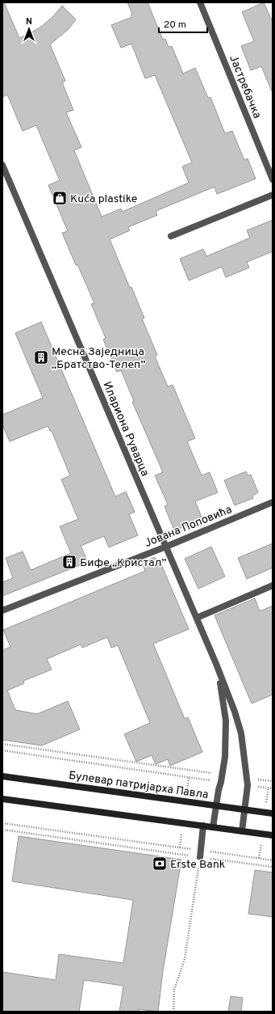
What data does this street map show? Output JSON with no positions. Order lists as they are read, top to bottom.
{
  "streets": {
    "main road": ["Булевар патријарха Павла"],
    "street": ["Јастребачка", "Илариона Руварца", "Јована Поповића"]
  },
  "crossings": [
    ["Илариона Руварца", "Јована Поповића"],
    ["Илариона Руварца", "Булевар патријарха Павла"]
  ],
  "places": {
    "shop": ["Kuća plastike"],
    "building": ["Месна Заједница „Братство-Телеп”", "Бифе „Кристал”"],
    "bank": ["Erste Bank"]
  },
  "scale_bar": "20 m",
  "north": "top"
}
